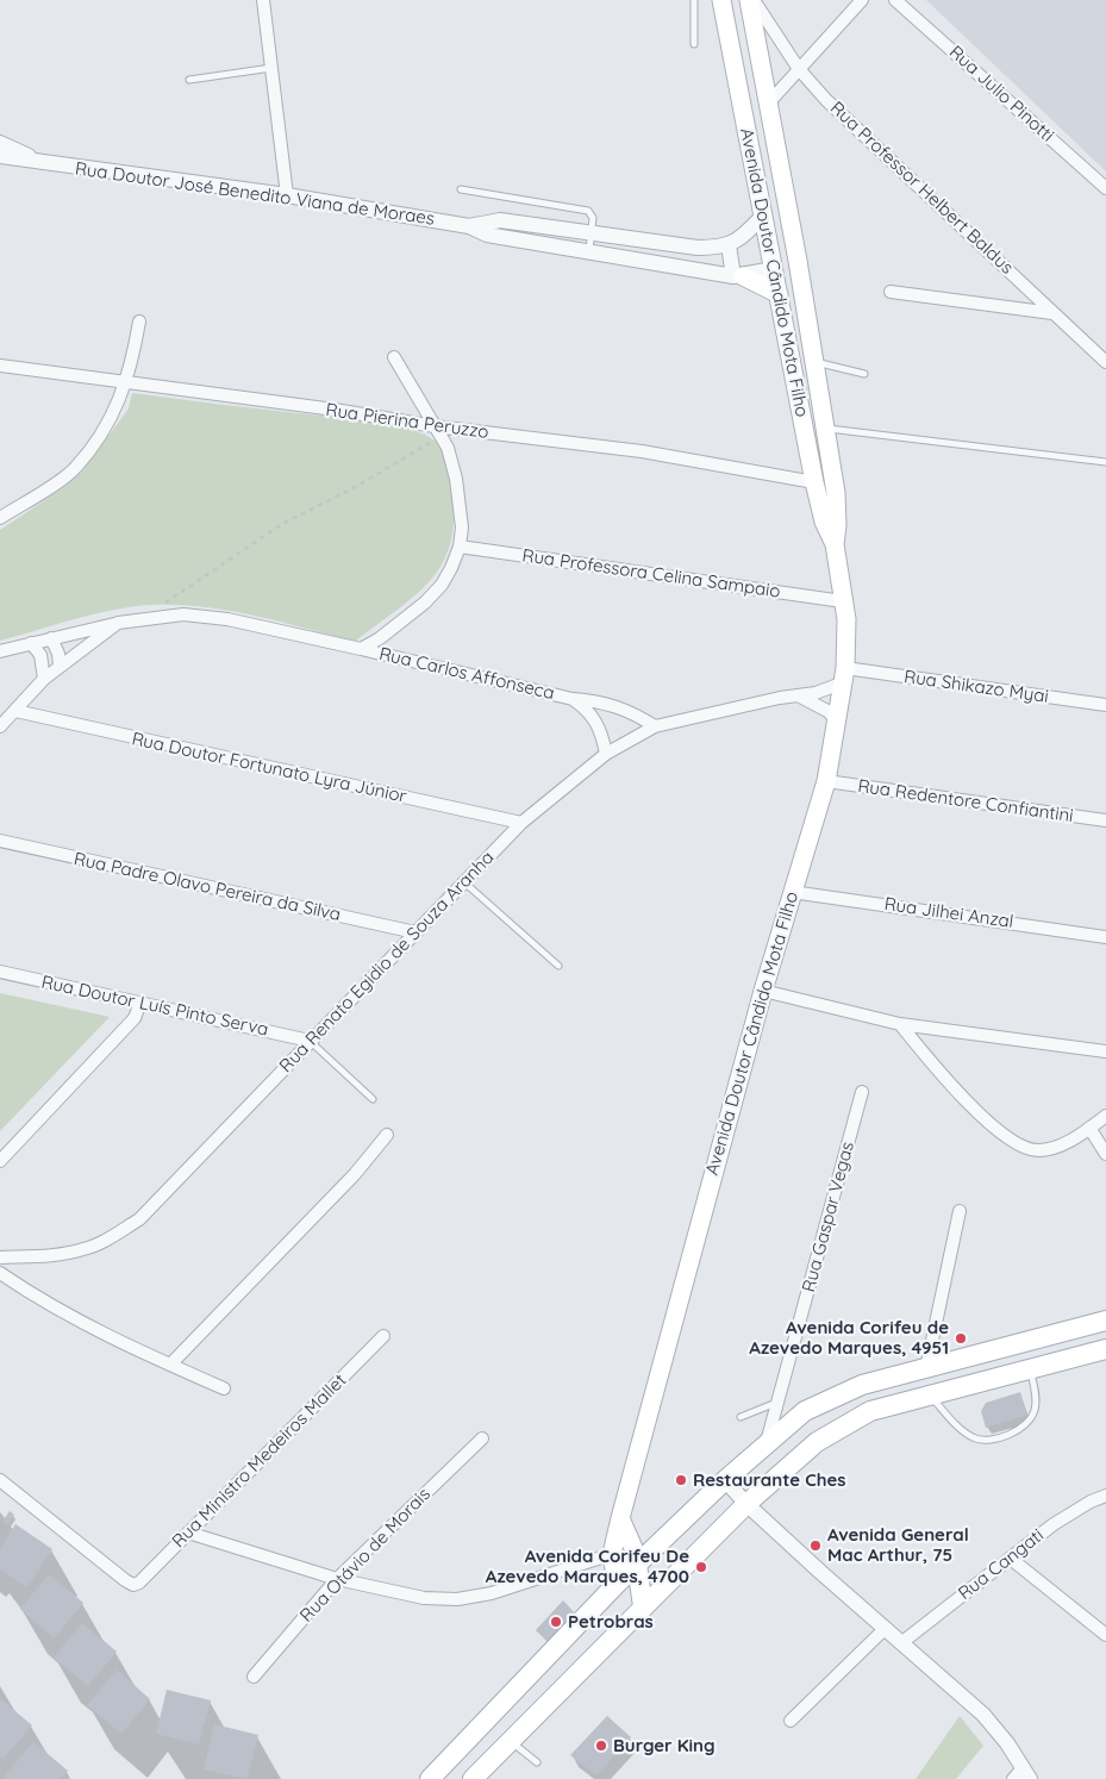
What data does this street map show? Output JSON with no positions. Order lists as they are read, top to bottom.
{
  "streets": {
    "main road": ["Avenida Doutor Cândido Mota Filho"],
    "street": [
      "Rua Julio Pinotti",
      "Rua Professor Helbert Baldus",
      "Rua Doutor José Benedito Viana de Moraes",
      "Rua Pierina Peruzzo",
      "Rua Professora Celina Sampaio",
      "Rua Carlos Affonseca",
      "Rua Shikazo Myai",
      "Rua Doutor Fortunato Lyra Júnior",
      "Rua Redentore Confiantini",
      "Rua Padre Olavo Pereira da Silva",
      "Rua Jilhei Anzal",
      "Rua Renato Egidio de Souza Aranha",
      "Rua Doutor Luís Pinto Serva",
      "Rua Gaspar Vegas",
      "Rua Ministro Medeiros Mallet",
      "Rua Otávio de Morais",
      "Rua Cangati"
    ]
  },
  "crossings": [
    ["Rua Professor Helbert Baldus", "Avenida Doutor Cândido Mota Filho"],
    ["Rua Doutor José Benedito Viana de Moraes", "Avenida Doutor Cândido Mota Filho"],
    ["Avenida Doutor Cândido Mota Filho", "Rua Pierina Peruzzo"],
    ["Avenida Doutor Cândido Mota Filho", "Rua Professora Celina Sampaio"],
    ["Avenida Doutor Cândido Mota Filho", "Rua Shikazo Myai"],
    ["Avenida Doutor Cândido Mota Filho", "Rua Redentore Confiantini"],
    ["Avenida Doutor Cândido Mota Filho", "Rua Jilhei Anzal"],
    ["Avenida Doutor Cândido Mota Filho", "Rua Renato Egidio de Souza Aranha"],
    ["Rua Carlos Affonseca", "Rua Renato Egidio de Souza Aranha"],
    ["Rua Shikazo Myai", "Rua Renato Egidio de Souza Aranha"],
    ["Rua Doutor Fortunato Lyra Júnior", "Rua Renato Egidio de Souza Aranha"],
    ["Rua Padre Olavo Pereira da Silva", "Rua Renato Egidio de Souza Aranha"],
    ["Rua Renato Egidio de Souza Aranha", "Rua Doutor Luís Pinto Serva"]
  ],
  "places": [
    "Avenida Corifeu de Azevedo Marques, 4951",
    "Restaurante Ches",
    "Avenida General Mac Arthur, 75",
    "Avenida Corifeu De Azevedo Marques, 4700",
    "Petrobras",
    "Burger King"
  ]
}
